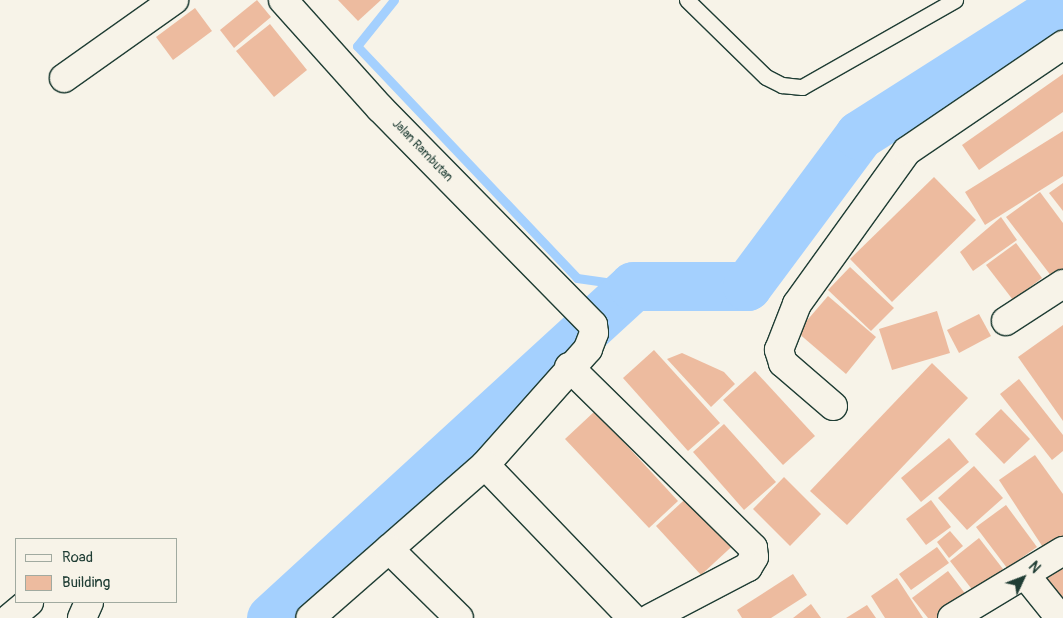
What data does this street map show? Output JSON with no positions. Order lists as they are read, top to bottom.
{
  "streets": {
    "street": ["Jalan Rambutan"]
  },
  "legend": ["Road", "Building"],
  "north": "top right"
}
